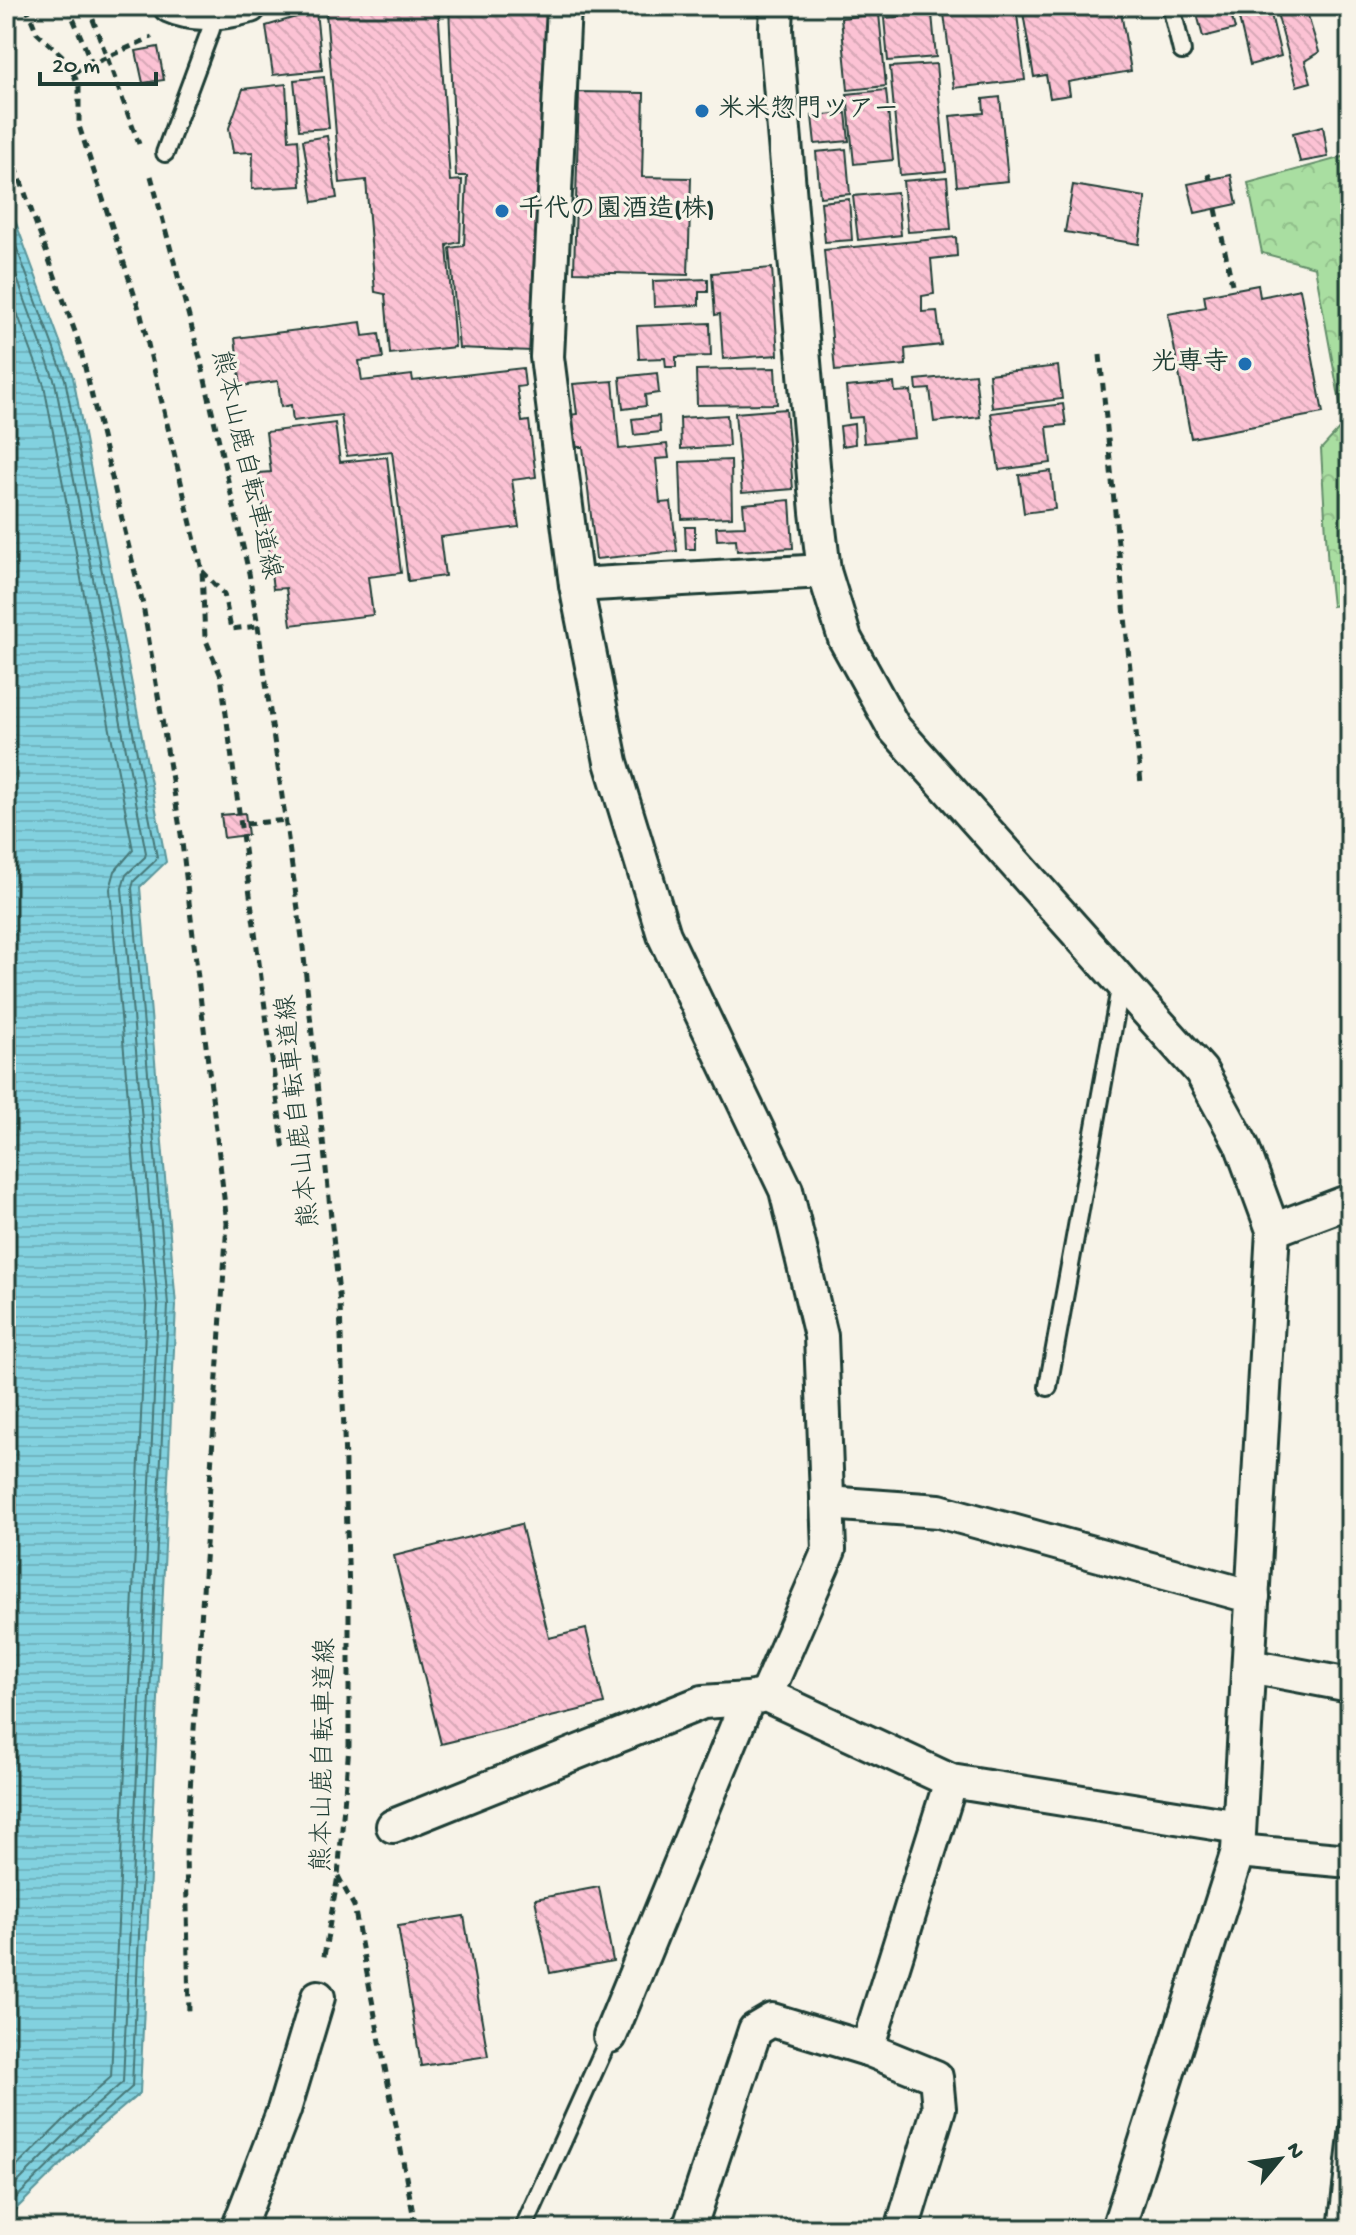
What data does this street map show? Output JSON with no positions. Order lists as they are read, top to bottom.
{
  "streets": {
    "path": ["熊本山鹿自転車道線"]
  },
  "places": ["米米惣門ツアー", "千代の園酒造(株)", "光専寺"],
  "scale_bar": "20 m",
  "north": "top right"
}
